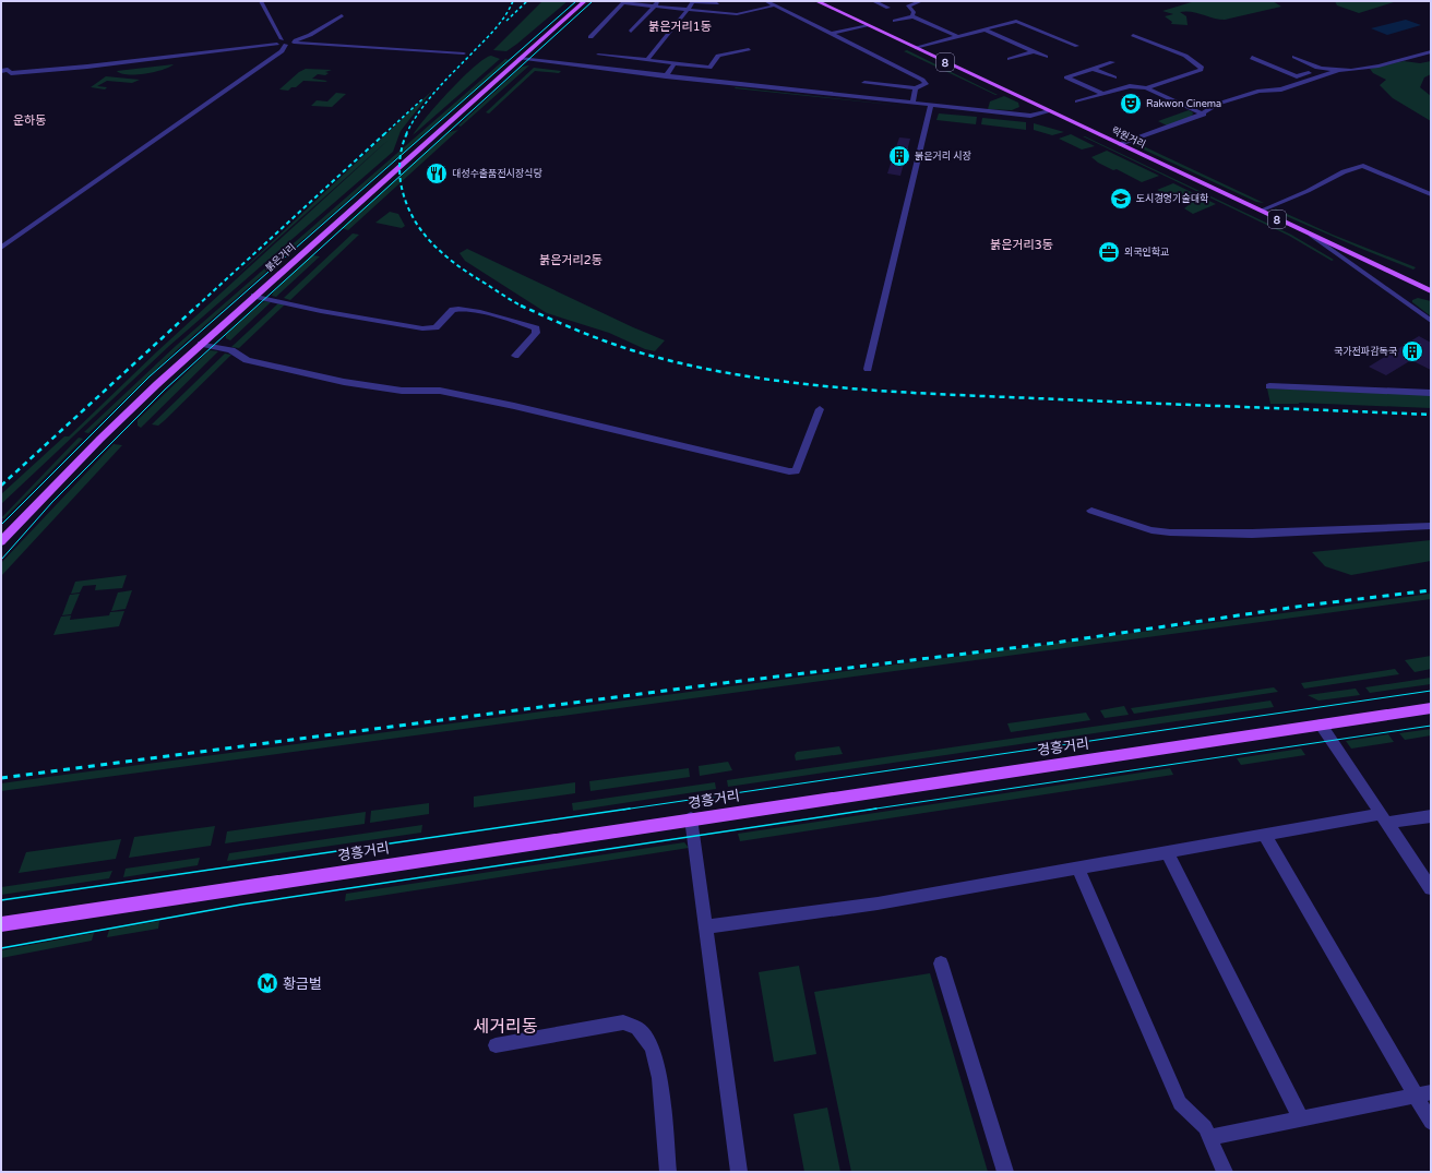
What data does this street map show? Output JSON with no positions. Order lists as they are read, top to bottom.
{
  "streets": {
    "main road": [
      "8",
      "락원거리",
      "붉은거리",
      "경흥거리"
    ]
  },
  "districts": [
    "붉은거리1동",
    "운하동",
    "붉은거리3동",
    "붉은거리2동",
    "세거리동"
  ],
  "places": {
    "theatre": ["Rakwon Cinema"],
    "building": ["붉은거리 시장", "국가전파감독국"],
    "restaurant": ["대성수출품전시장식당"],
    "school or university": ["도시경영기술대학"],
    "office": ["외국인학교"],
    "metro station": ["황금벌"]
  }
}
